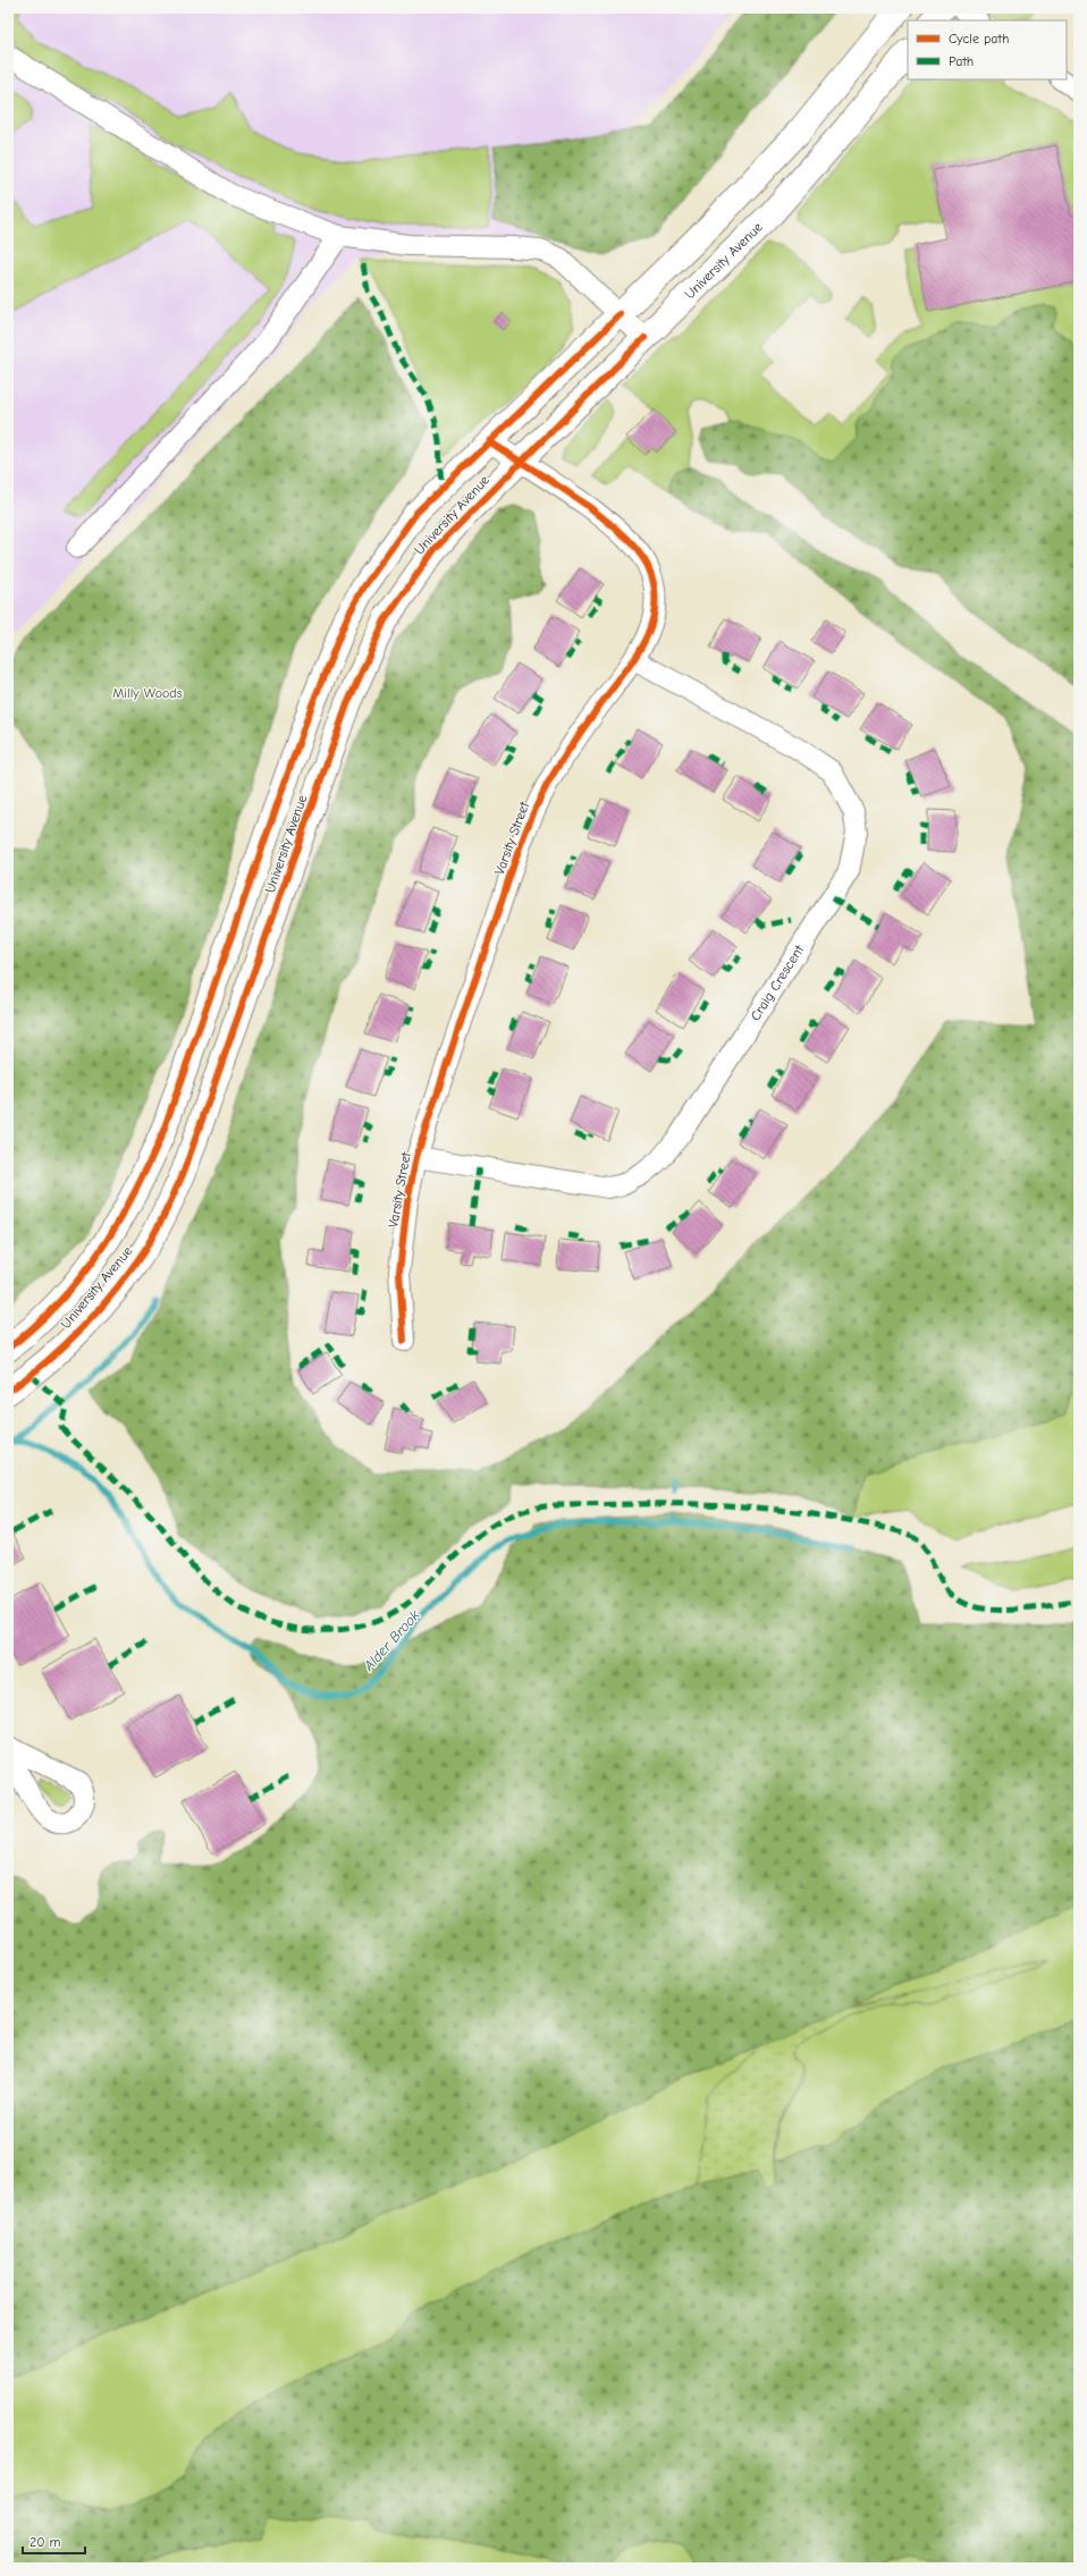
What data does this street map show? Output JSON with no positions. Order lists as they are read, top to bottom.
{
  "streets": {
    "main road": ["University Avenue"],
    "street": ["Varsity Street", "Craig Crescent"]
  },
  "crossings": [
    ["University Avenue", "Varsity Street"],
    ["Varsity Street", "Craig Crescent"]
  ],
  "water": ["Alder Brook"],
  "parks": ["Milly Woods"],
  "legend": ["Cycle path", "Path"],
  "scale_bar": "20 m"
}
